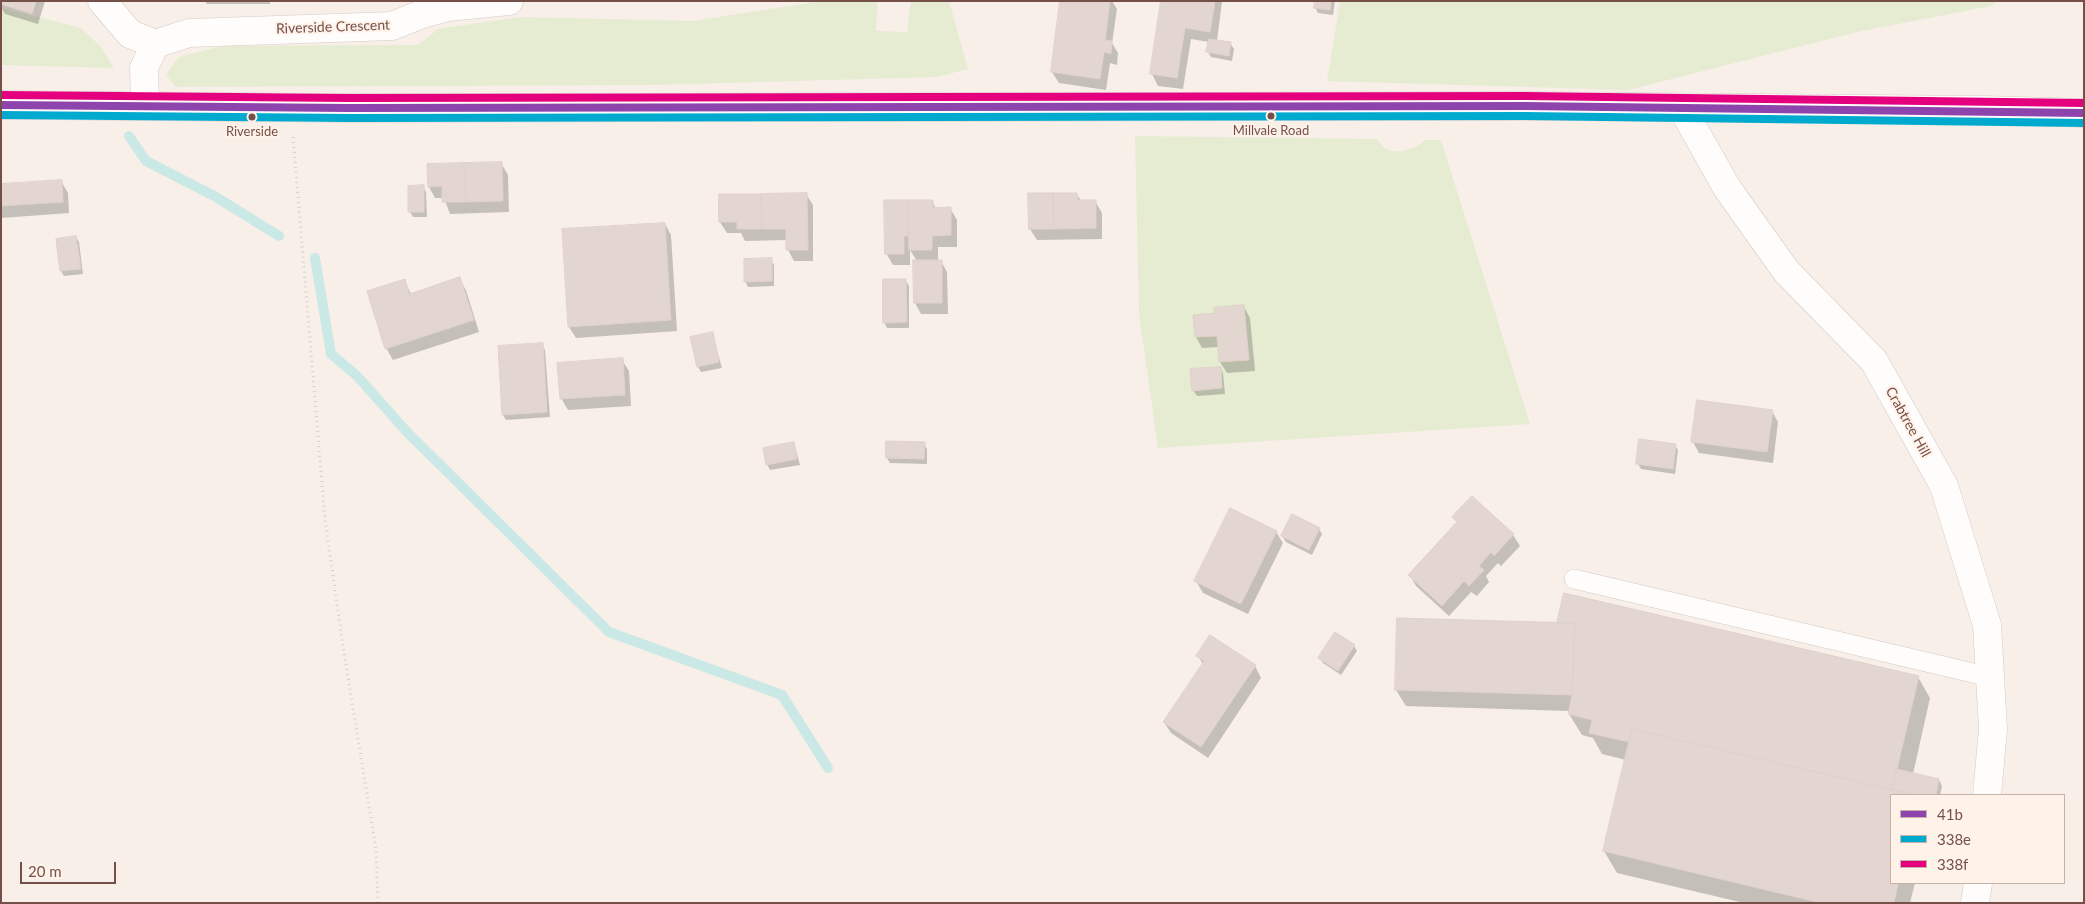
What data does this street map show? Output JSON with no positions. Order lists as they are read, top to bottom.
{
  "streets": {
    "main road": ["Riverside Crescent", "Crabtree Hill"]
  },
  "places": ["Millvale Road", "Riverside"],
  "lines": ["transit line 338f", "transit line 41b", "transit line 338e"],
  "legend": ["41b", "338e", "338f"],
  "scale_bar": "20 m"
}
